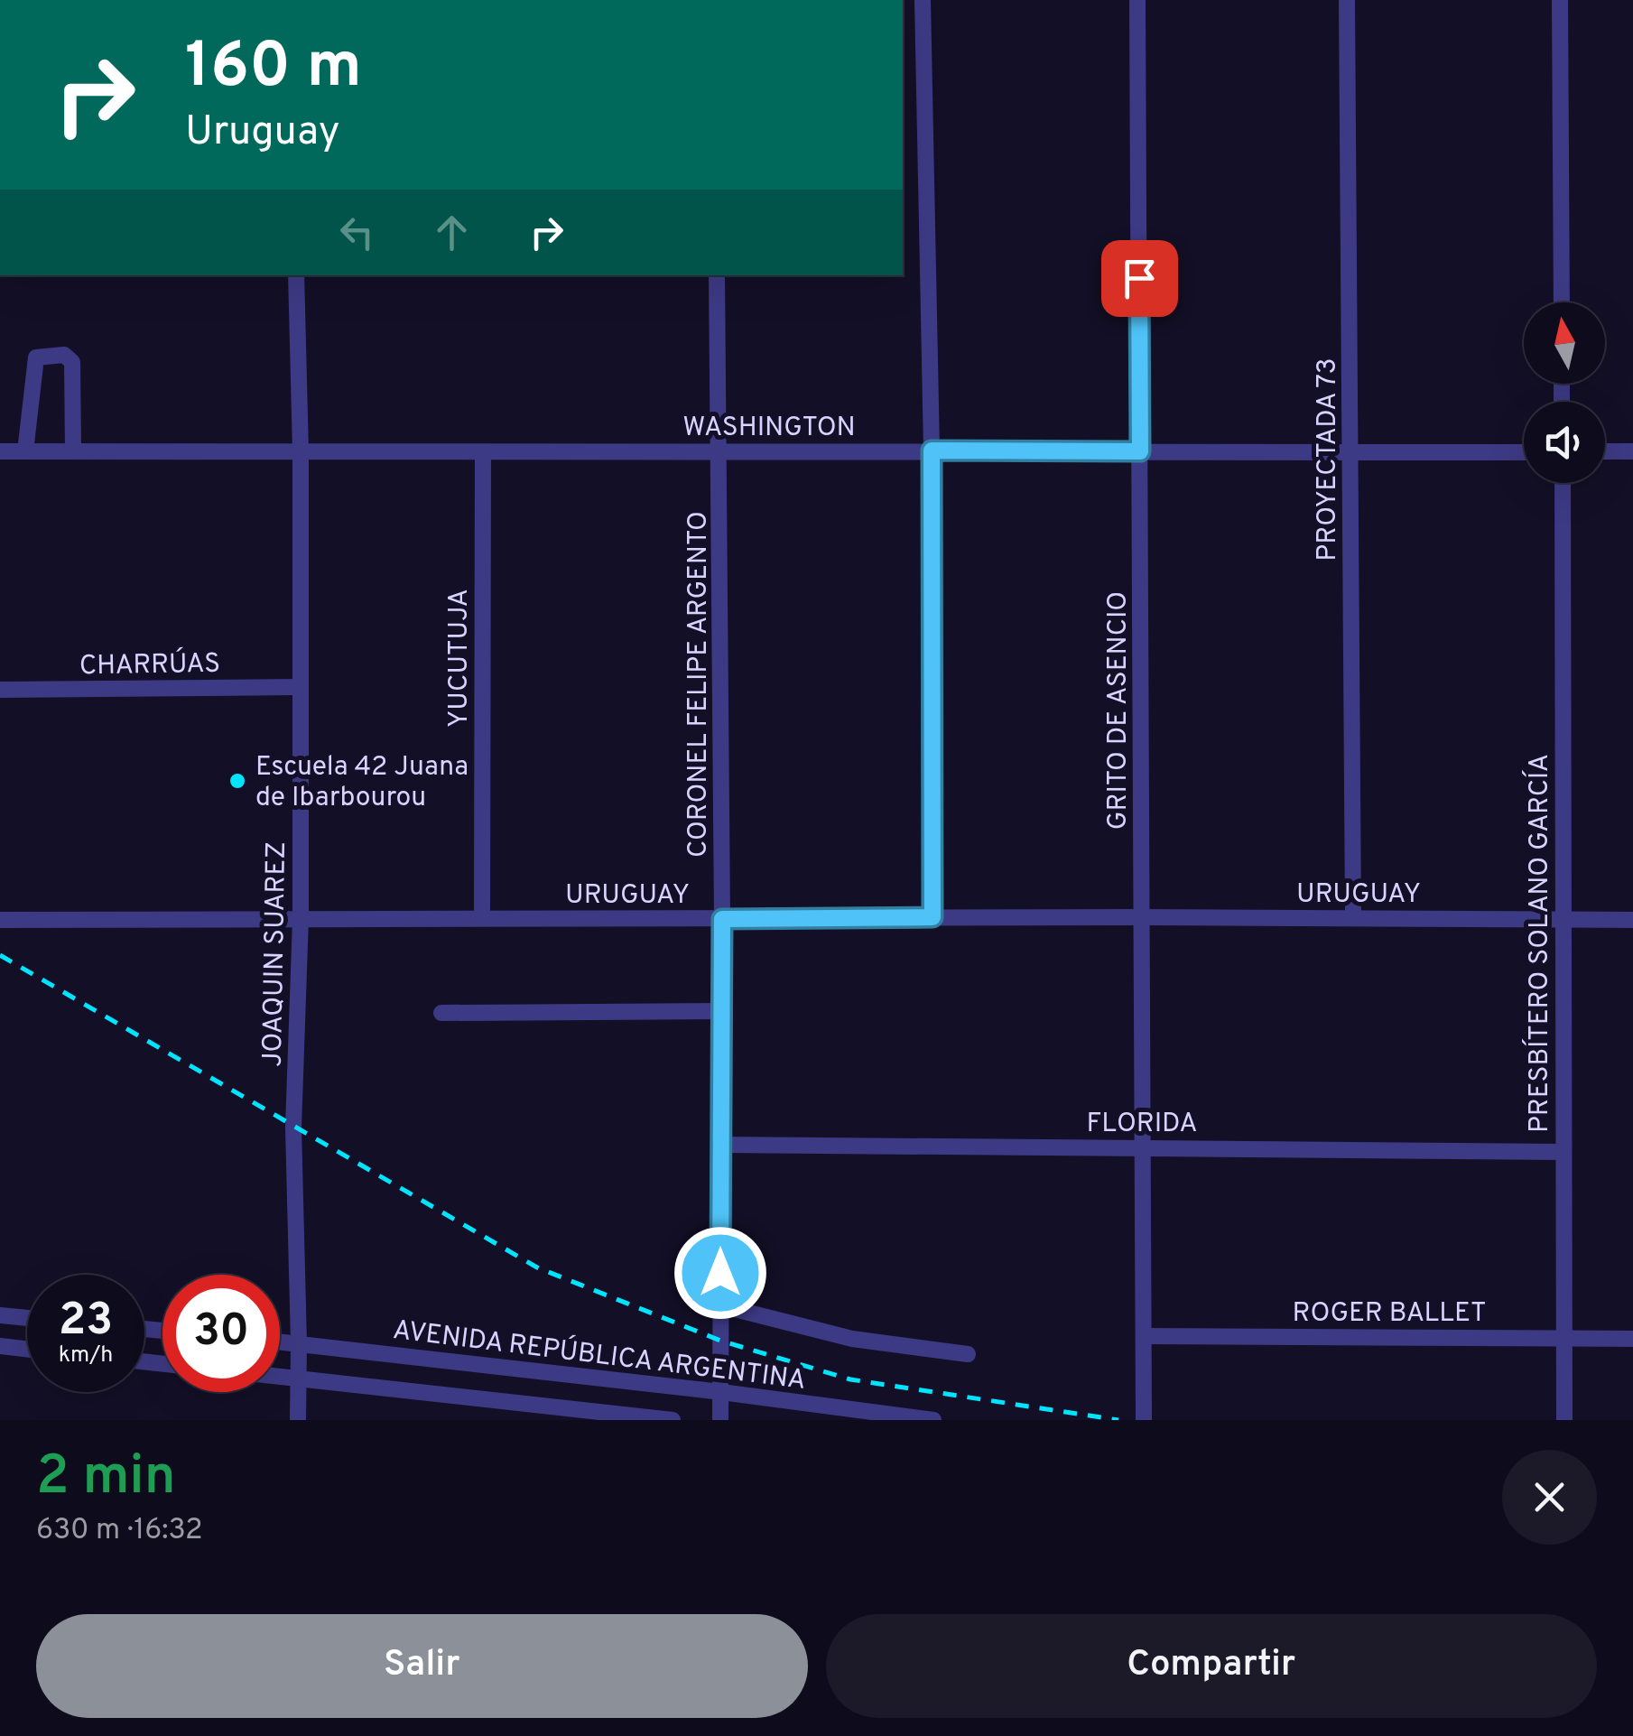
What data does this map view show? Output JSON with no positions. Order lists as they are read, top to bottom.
{
  "streets": {
    "street": [
      "WASHINGTON",
      "PROYECTADA 73",
      "YUCUTUJA",
      "CHARRÚAS",
      "CORONEL FELIPE ARGENTO",
      "GRITO DE ASENCIO",
      "URUGUAY",
      "PRESBÍTERO SOLANO GARCÍA",
      "JOAQUIN SUAREZ",
      "FLORIDA",
      "ROGER BALLET",
      "AVENIDA REPÚBLICA ARGENTINA"
    ]
  },
  "crossings": [
    ["WASHINGTON", "PROYECTADA 73"],
    ["WASHINGTON", "YUCUTUJA"],
    ["WASHINGTON", "CORONEL FELIPE ARGENTO"],
    ["WASHINGTON", "GRITO DE ASENCIO"],
    ["WASHINGTON", "JOAQUIN SUAREZ"],
    ["PROYECTADA 73", "URUGUAY"],
    ["YUCUTUJA", "URUGUAY"],
    ["CHARRÚAS", "JOAQUIN SUAREZ"],
    ["CORONEL FELIPE ARGENTO", "URUGUAY"],
    ["CORONEL FELIPE ARGENTO", "FLORIDA"],
    ["CORONEL FELIPE ARGENTO", "AVENIDA REPÚBLICA ARGENTINA"],
    ["GRITO DE ASENCIO", "URUGUAY"],
    ["GRITO DE ASENCIO", "FLORIDA"],
    ["GRITO DE ASENCIO", "ROGER BALLET"],
    ["URUGUAY", "PRESBÍTERO SOLANO GARCÍA"],
    ["URUGUAY", "JOAQUIN SUAREZ"],
    ["PRESBÍTERO SOLANO GARCÍA", "FLORIDA"],
    ["PRESBÍTERO SOLANO GARCÍA", "ROGER BALLET"],
    ["JOAQUIN SUAREZ", "AVENIDA REPÚBLICA ARGENTINA"]
  ],
  "places": ["Escuela 42 Juana de Ibarbourou"],
  "north": "top",
  "page": {
    "turn": ["160 m", "Uruguay"],
    "speed": "23 km/h",
    "limit": "30",
    "heading": ["2 min", "630 m · 16:32"],
    "buttons": ["Salir", "Compartir"]
  }
}
